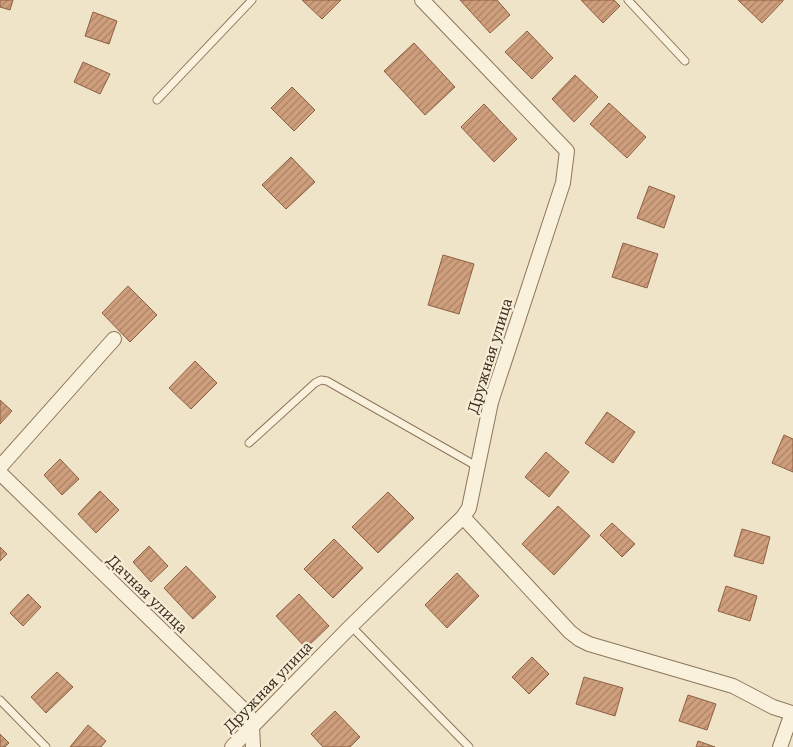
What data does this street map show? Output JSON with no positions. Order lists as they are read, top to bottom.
{
  "streets": {
    "street": ["Дружная улица", "Дачная улица"]
  },
  "crossings": [
    ["Дружная улица", "Дачная улица"]
  ]
}
